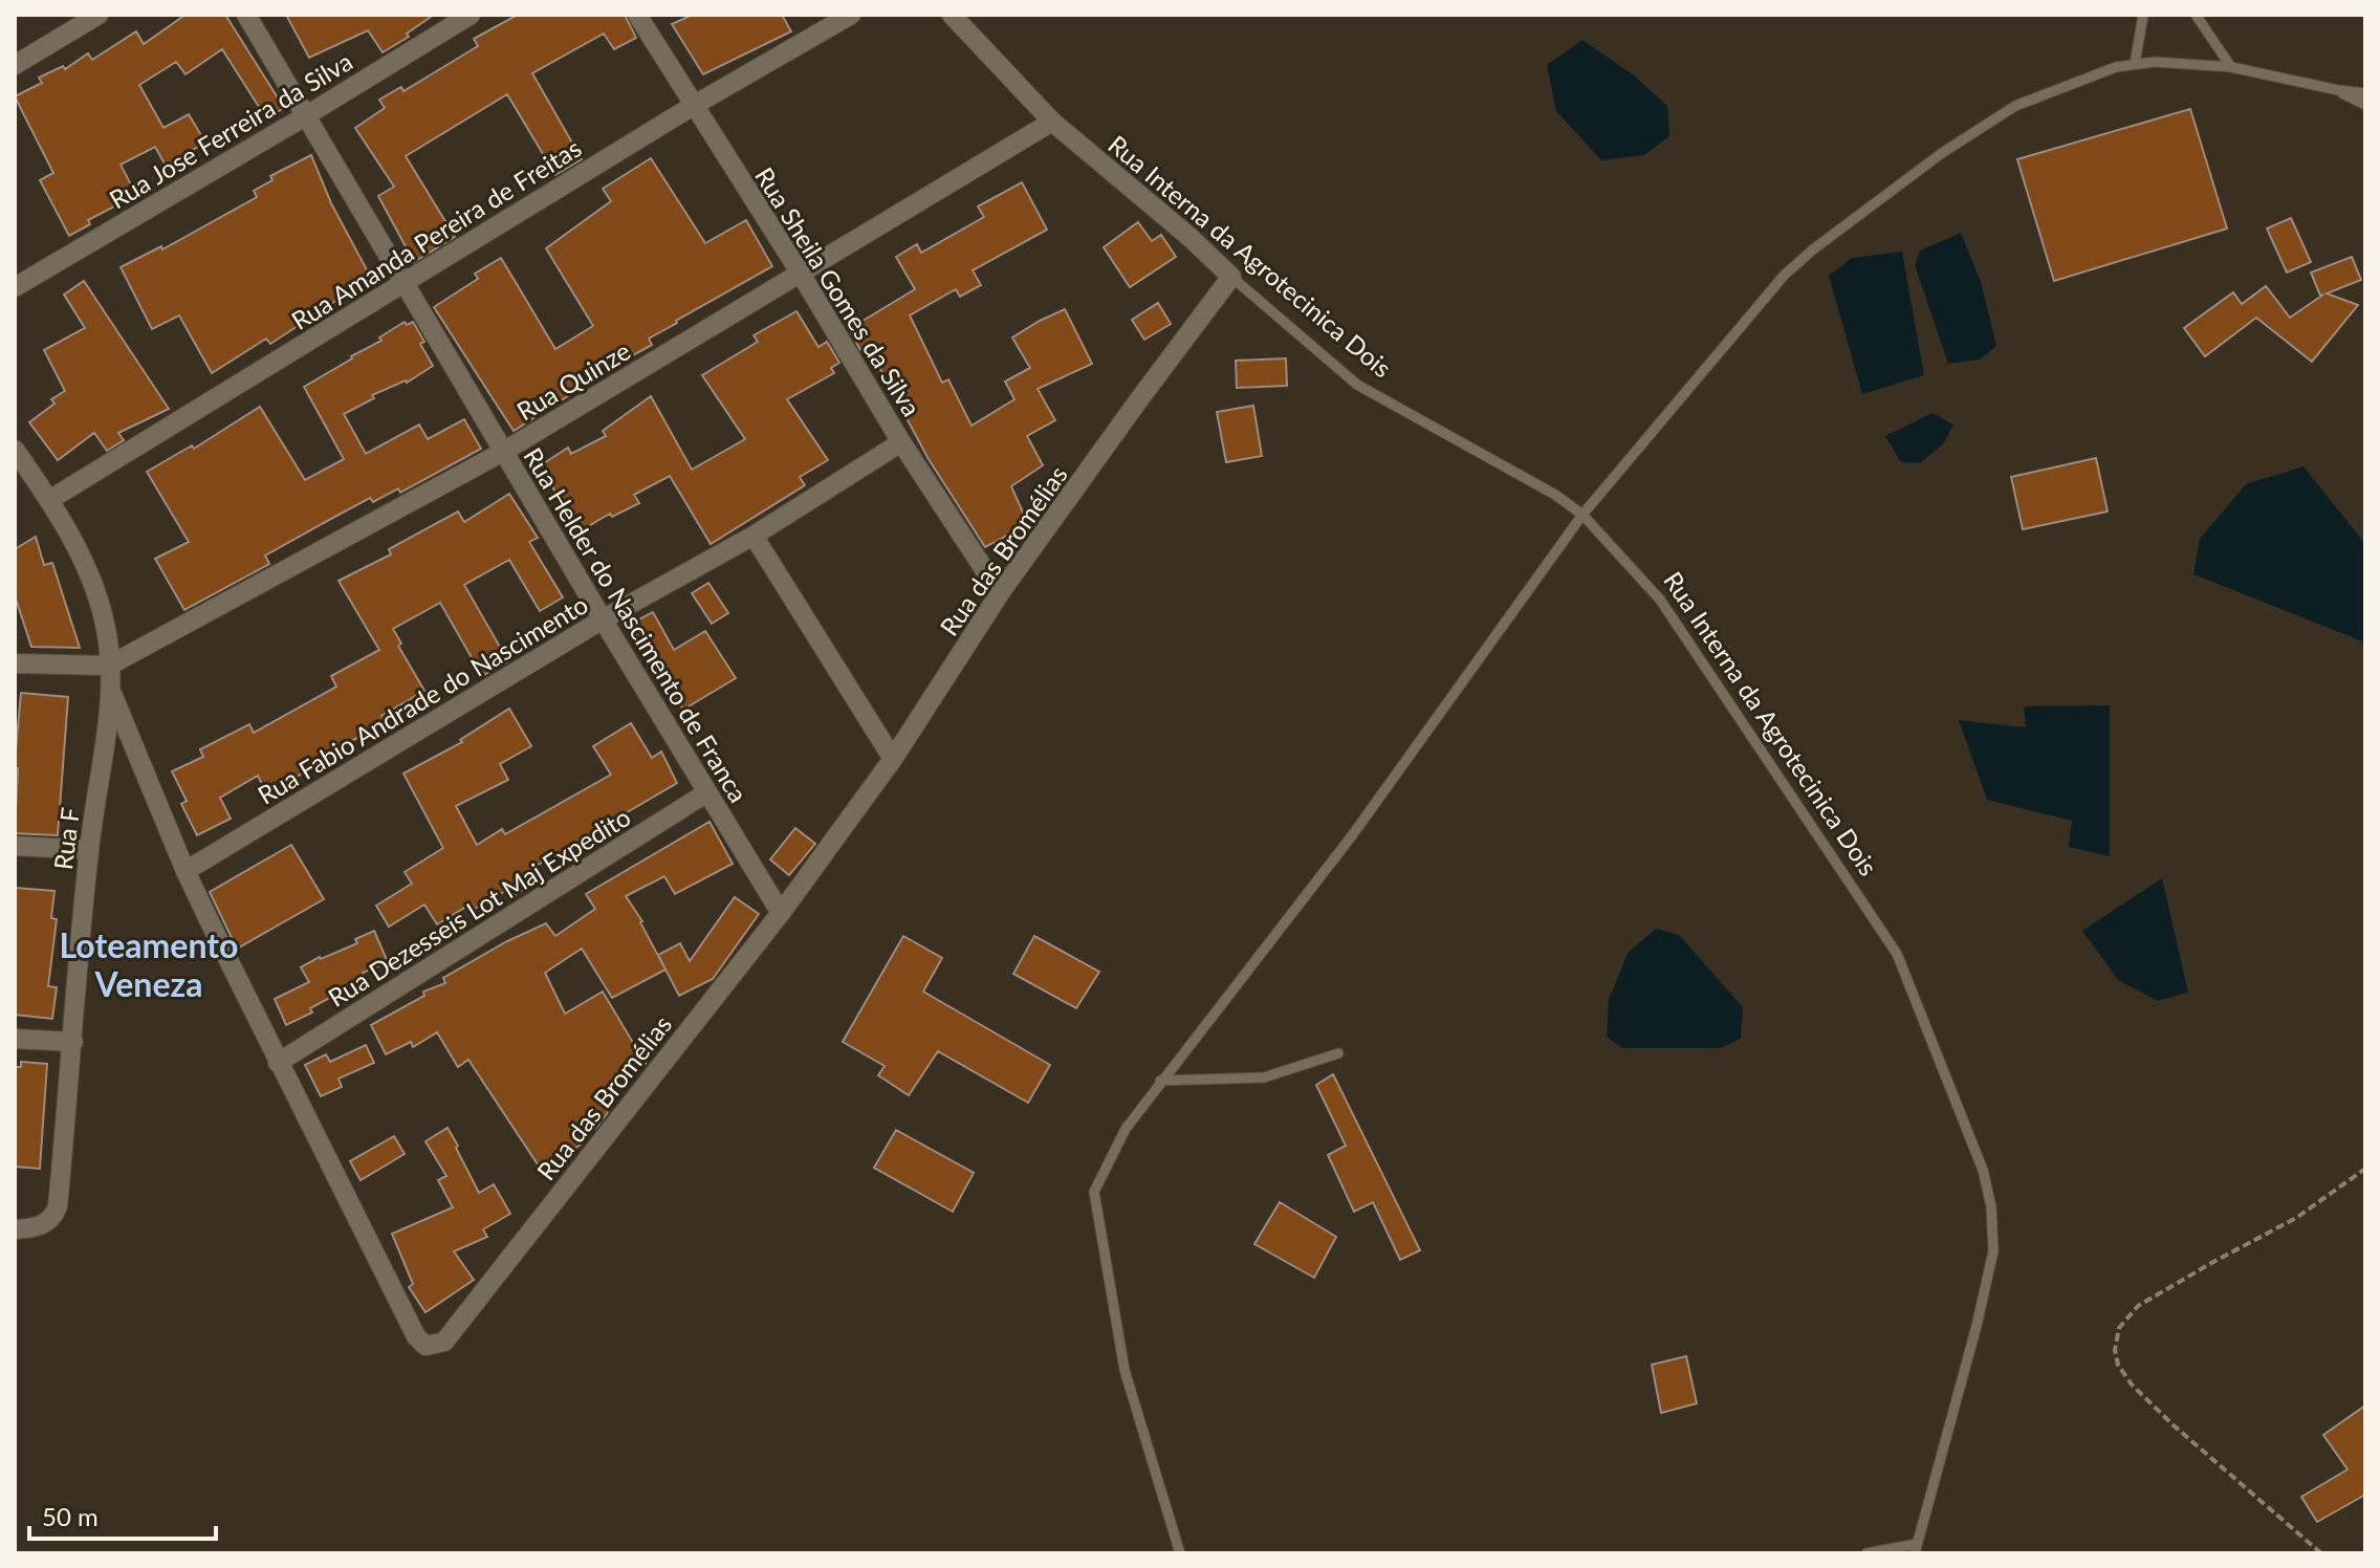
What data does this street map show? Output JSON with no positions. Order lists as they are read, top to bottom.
{
  "streets": {
    "street": [
      "Rua Jose Ferreira da Silva",
      "Rua Amanda Pereira de Freitas",
      "Rua Interna da Agrotecinica Dois",
      "Rua Sheila Gomes da Silva",
      "Rua Quinze",
      "Rua das Bromélias",
      "Rua Helder do Nascimento de Franca",
      "Rua Fabio Andrade do Nascimento",
      "Rua F",
      "Rua Dezesseis Lot Maj Expedito"
    ]
  },
  "crossings": [
    ["Rua Jose Ferreira da Silva", "Rua Helder do Nascimento de Franca"],
    ["Rua Amanda Pereira de Freitas", "Rua Sheila Gomes da Silva"],
    ["Rua Amanda Pereira de Freitas", "Rua Helder do Nascimento de Franca"],
    ["Rua Amanda Pereira de Freitas", "Rua F"],
    ["Rua Interna da Agrotecinica Dois", "Rua Quinze"],
    ["Rua Interna da Agrotecinica Dois", "Rua das Bromélias"],
    ["Rua Sheila Gomes da Silva", "Rua Quinze"],
    ["Rua Sheila Gomes da Silva", "Rua das Bromélias"],
    ["Rua Sheila Gomes da Silva", "Rua Fabio Andrade do Nascimento"],
    ["Rua Quinze", "Rua Helder do Nascimento de Franca"],
    ["Rua Quinze", "Rua F"],
    ["Rua das Bromélias", "Rua Helder do Nascimento de Franca"],
    ["Rua das Bromélias", "Rua Fabio Andrade do Nascimento"],
    ["Rua das Bromélias", "Rua F"],
    ["Rua das Bromélias", "Rua Dezesseis Lot Maj Expedito"],
    ["Rua Helder do Nascimento de Franca", "Rua Fabio Andrade do Nascimento"],
    ["Rua Helder do Nascimento de Franca", "Rua Dezesseis Lot Maj Expedito"]
  ],
  "districts": ["Loteamento Veneza"],
  "scale_bar": "50 m"
}
